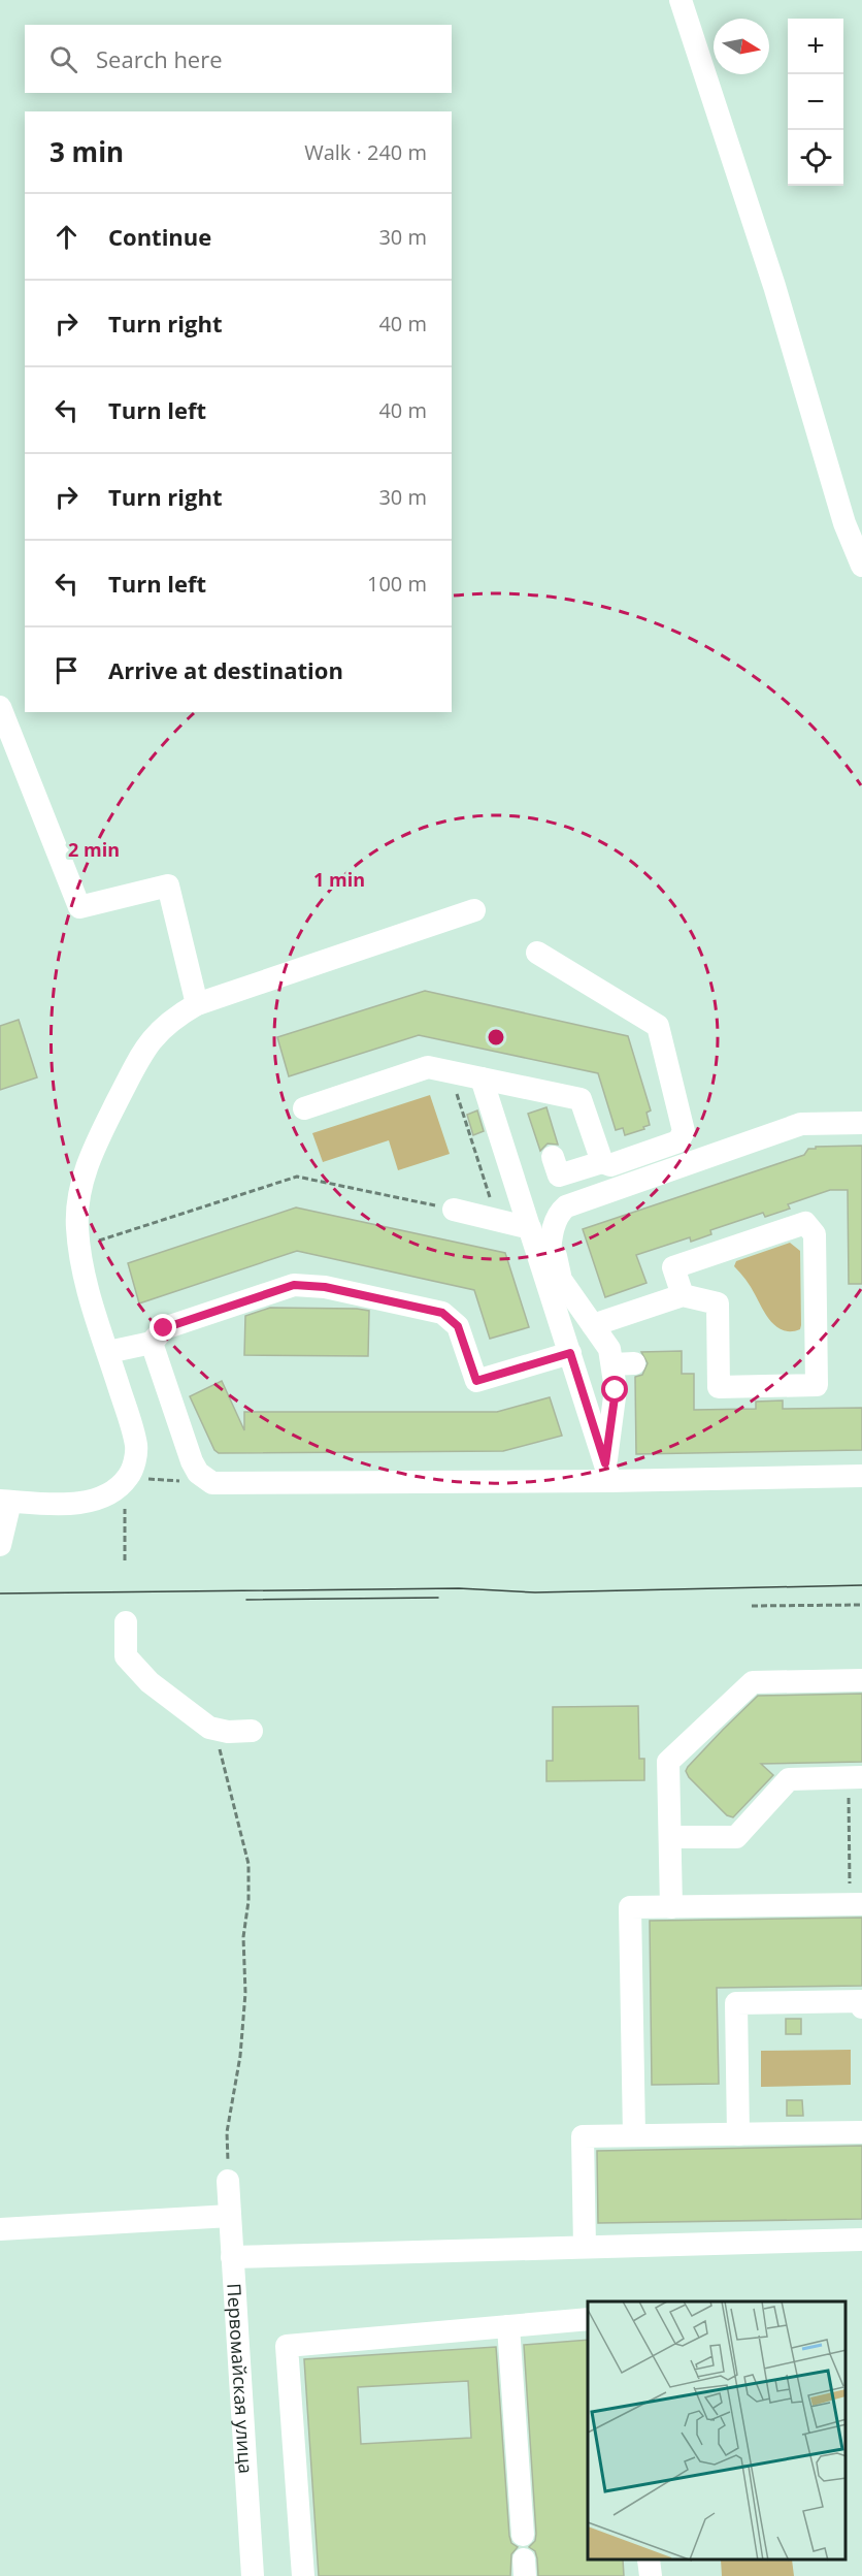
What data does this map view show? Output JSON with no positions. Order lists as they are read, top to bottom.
{
  "streets": {
    "street": ["Первомайская улица"]
  },
  "north": "right",
  "page": {
    "map_buttons": ["+", "−"],
    "search": "Search here",
    "heading": ["3 min", "Walk · 240 m"],
    "list": [
      ["Continue", "30 m"],
      ["Turn right", "40 m"],
      ["Turn left", "40 m"],
      ["Turn right", "30 m"],
      ["Turn left", "100 m"],
      "Arrive at destination"
    ]
  },
  "rings": ["2 min", "1 min"]
}
